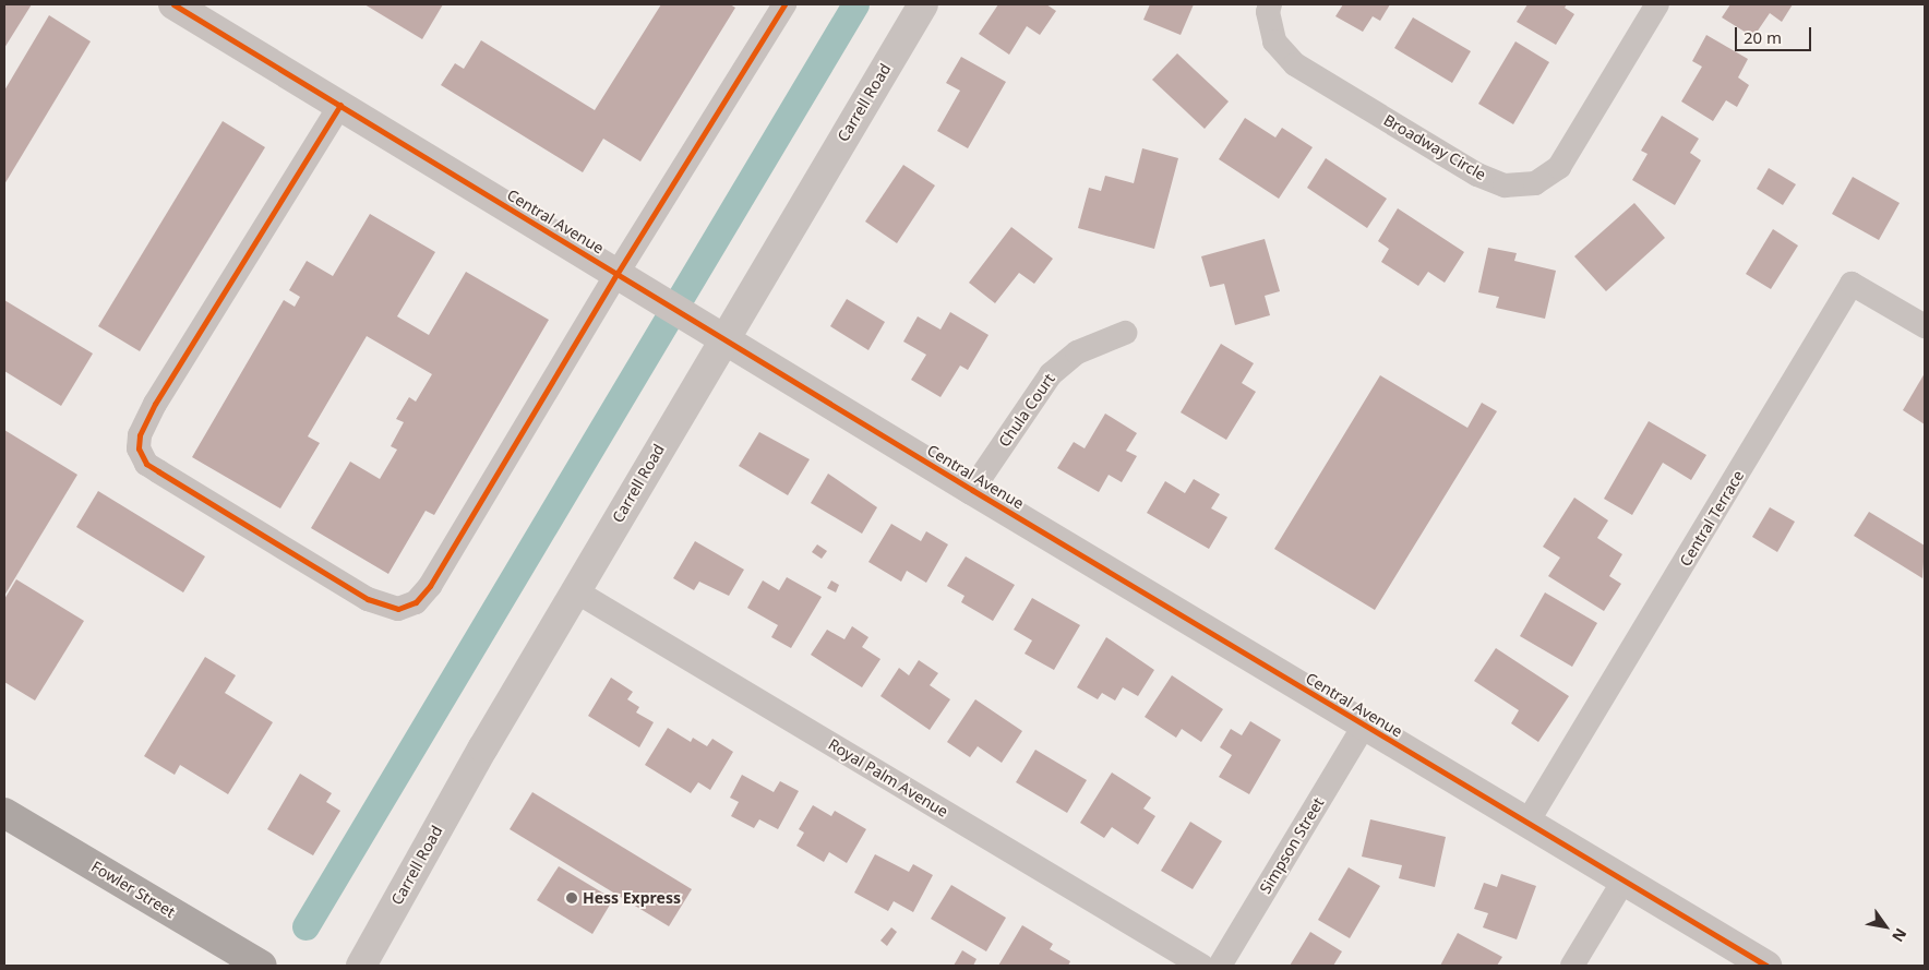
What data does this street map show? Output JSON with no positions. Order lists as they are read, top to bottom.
{
  "streets": {
    "main road": ["Fowler Street"],
    "street": [
      "Carrell Road",
      "Broadway Circle",
      "Central Avenue",
      "Chula Court",
      "Central Terrace",
      "Royal Palm Avenue",
      "Simpson Street"
    ]
  },
  "crossings": [
    ["Carrell Road", "Central Avenue"],
    ["Carrell Road", "Royal Palm Avenue"],
    ["Central Avenue", "Chula Court"],
    ["Central Avenue", "Central Terrace"],
    ["Central Avenue", "Simpson Street"]
  ],
  "places": ["Hess Express"],
  "scale_bar": "20 m",
  "north": "bottom right"
}
